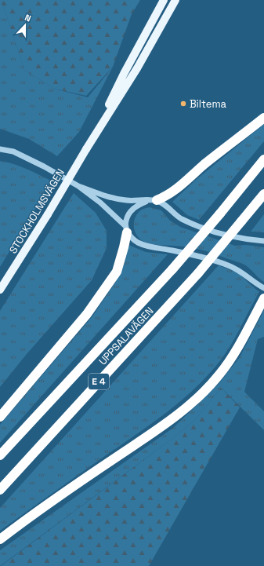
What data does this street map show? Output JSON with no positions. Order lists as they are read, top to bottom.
{
  "streets": {
    "highway": ["UPPSALAVÄGEN", "E 4"],
    "main road": ["STOCKHOLMSVÄGEN"]
  },
  "places": ["Biltema"],
  "north": "top"
}
